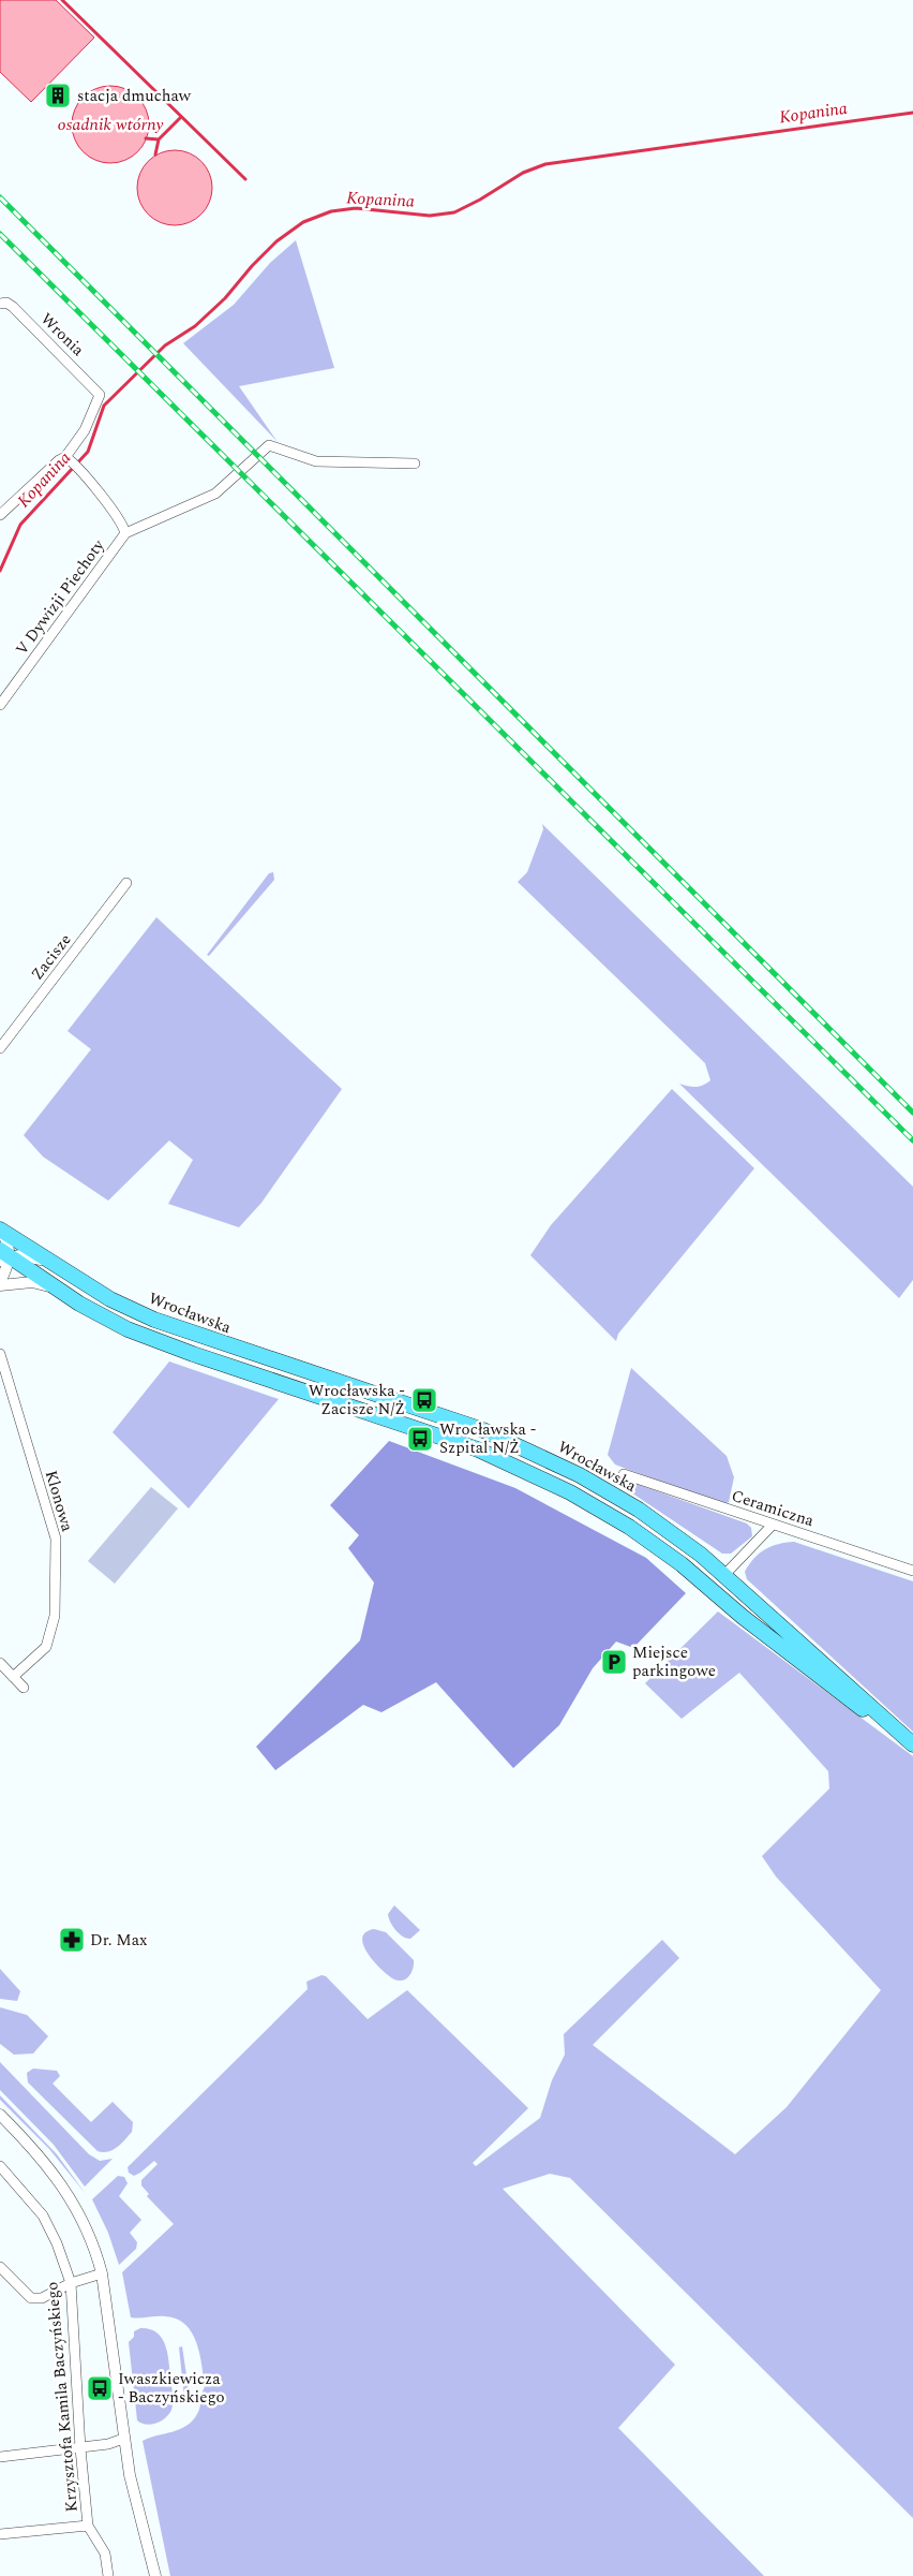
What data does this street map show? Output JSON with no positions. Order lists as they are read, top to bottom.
{
  "streets": {
    "main road": ["Wrocławska"],
    "street": [
      "Wronia",
      "V Dywizji Piechoty",
      "Zacisze",
      "Klonowa",
      "Ceramiczna",
      "Krzysztofa Kamila Baczyńskiego"
    ]
  },
  "crossings": [
    ["Wronia", "V Dywizji Piechoty"]
  ],
  "water": ["Kopanina", "osadnik wtórny"],
  "places": {
    "building": ["stacja dmuchaw"],
    "bus stop": ["Wrocławska - Zacisze N/Ż", "Wrocławska - Szpital N/Ż", "Iwaszkiewicza - Baczyńskiego"],
    "parking": ["Miejsce parkingowe"],
    "pharmacy": ["Dr. Max"]
  }
}
